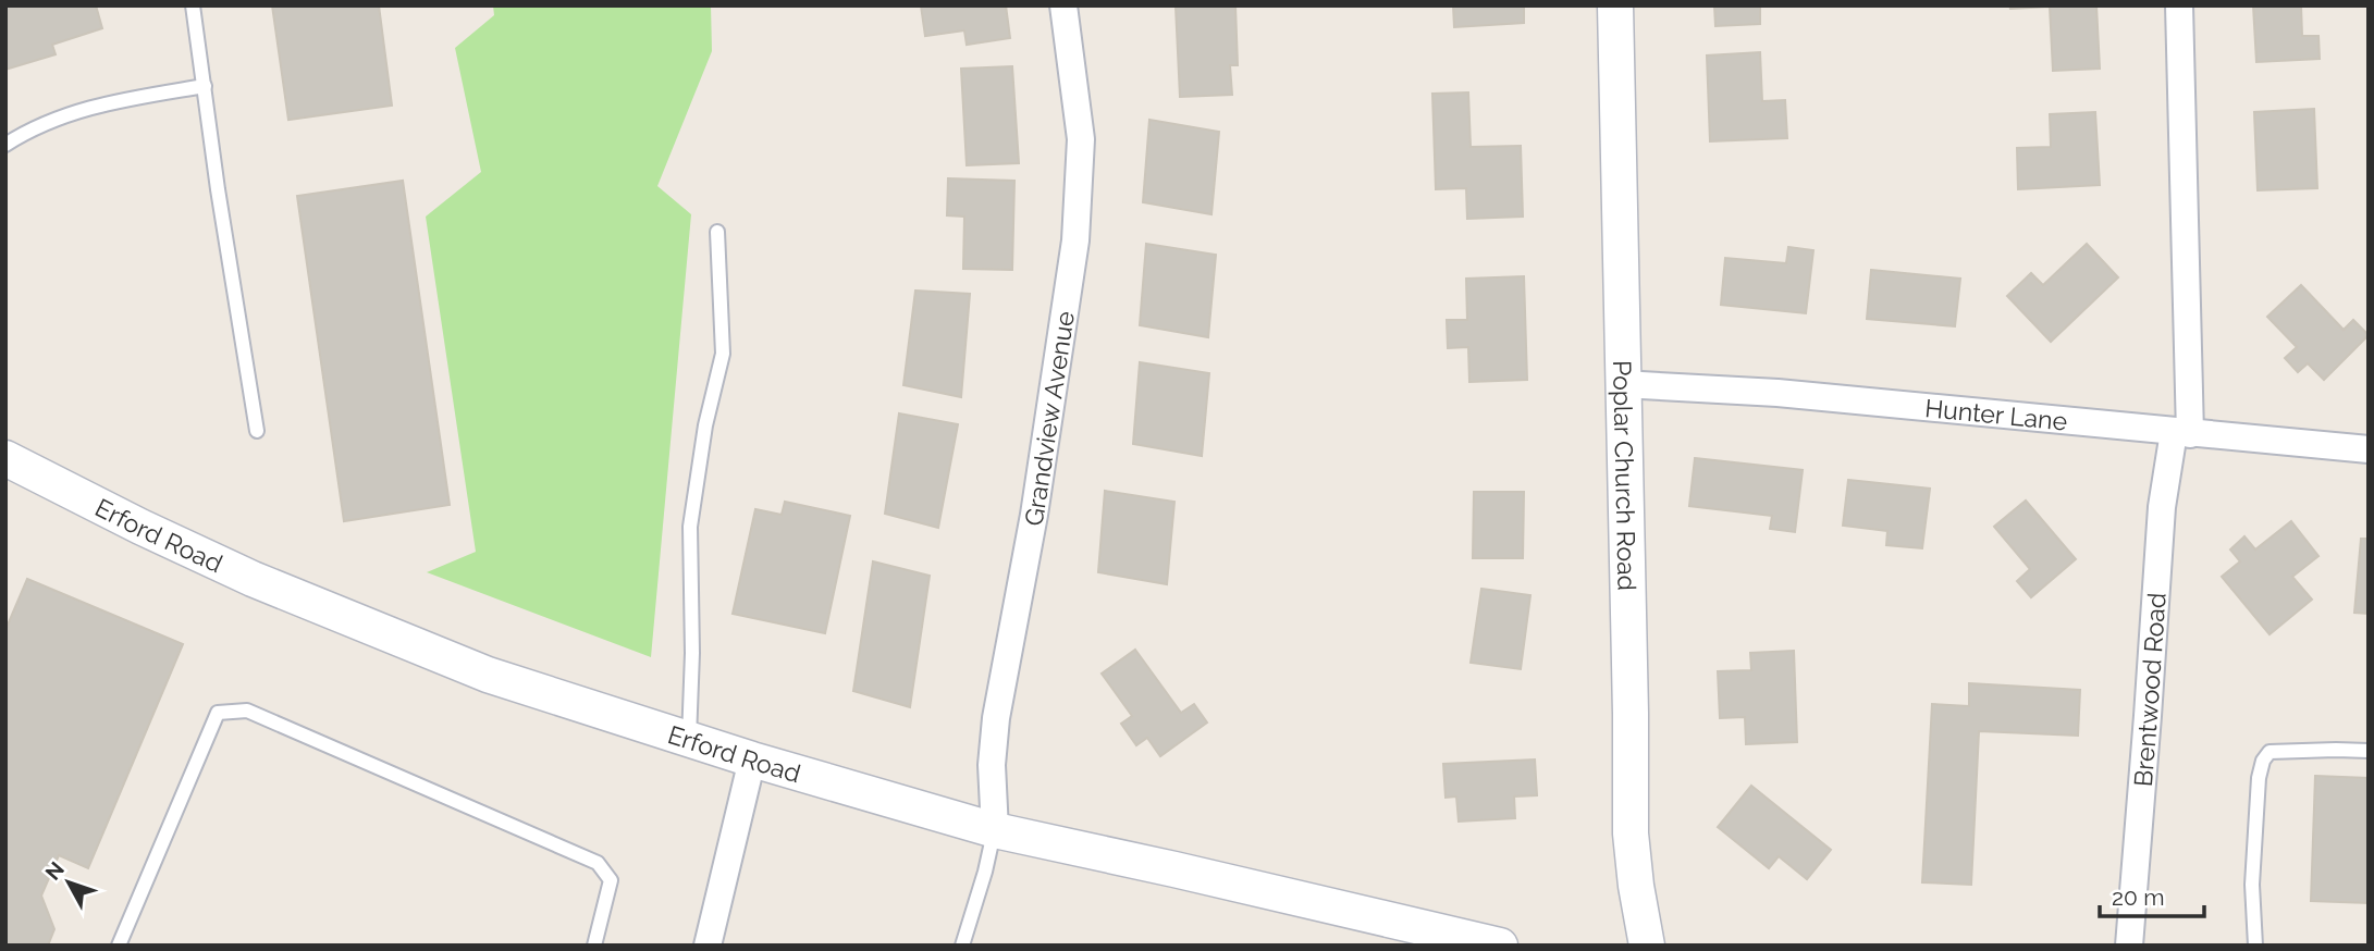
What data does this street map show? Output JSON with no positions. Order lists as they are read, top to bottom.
{
  "streets": {
    "street": [
      "Hunter Lane",
      "Grandview Avenue",
      "Poplar Church Road",
      "Erford Road",
      "Brentwood Road"
    ]
  },
  "crossings": [
    ["Hunter Lane", "Poplar Church Road"],
    ["Hunter Lane", "Brentwood Road"],
    ["Grandview Avenue", "Erford Road"]
  ],
  "scale_bar": "20 m",
  "north": "top left"
}
